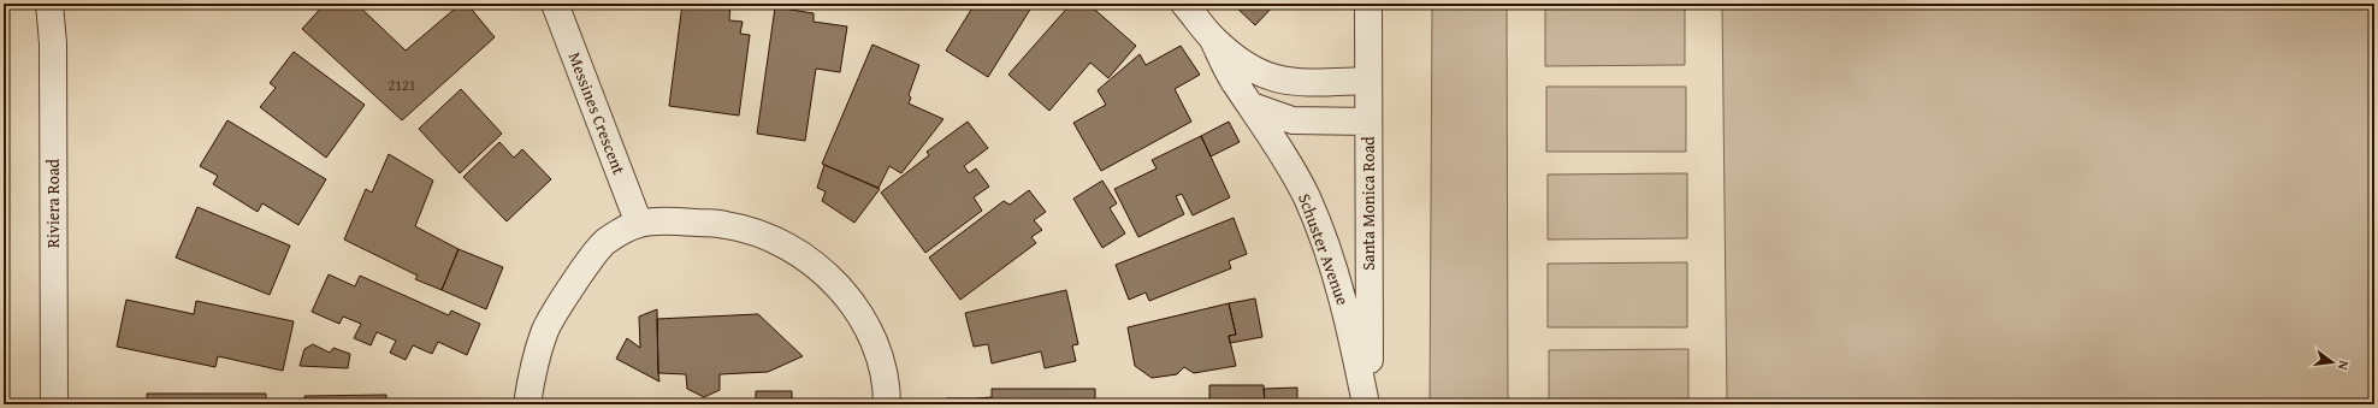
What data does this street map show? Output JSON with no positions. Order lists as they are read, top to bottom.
{
  "streets": {
    "street": [
      "Messines Crescent",
      "Riviera Road",
      "Santa Monica Road",
      "Schuster Avenue"
    ]
  },
  "crossings": [
    ["Santa Monica Road", "Schuster Avenue"]
  ],
  "house_numbers": ["2121"],
  "north": "right"
}
